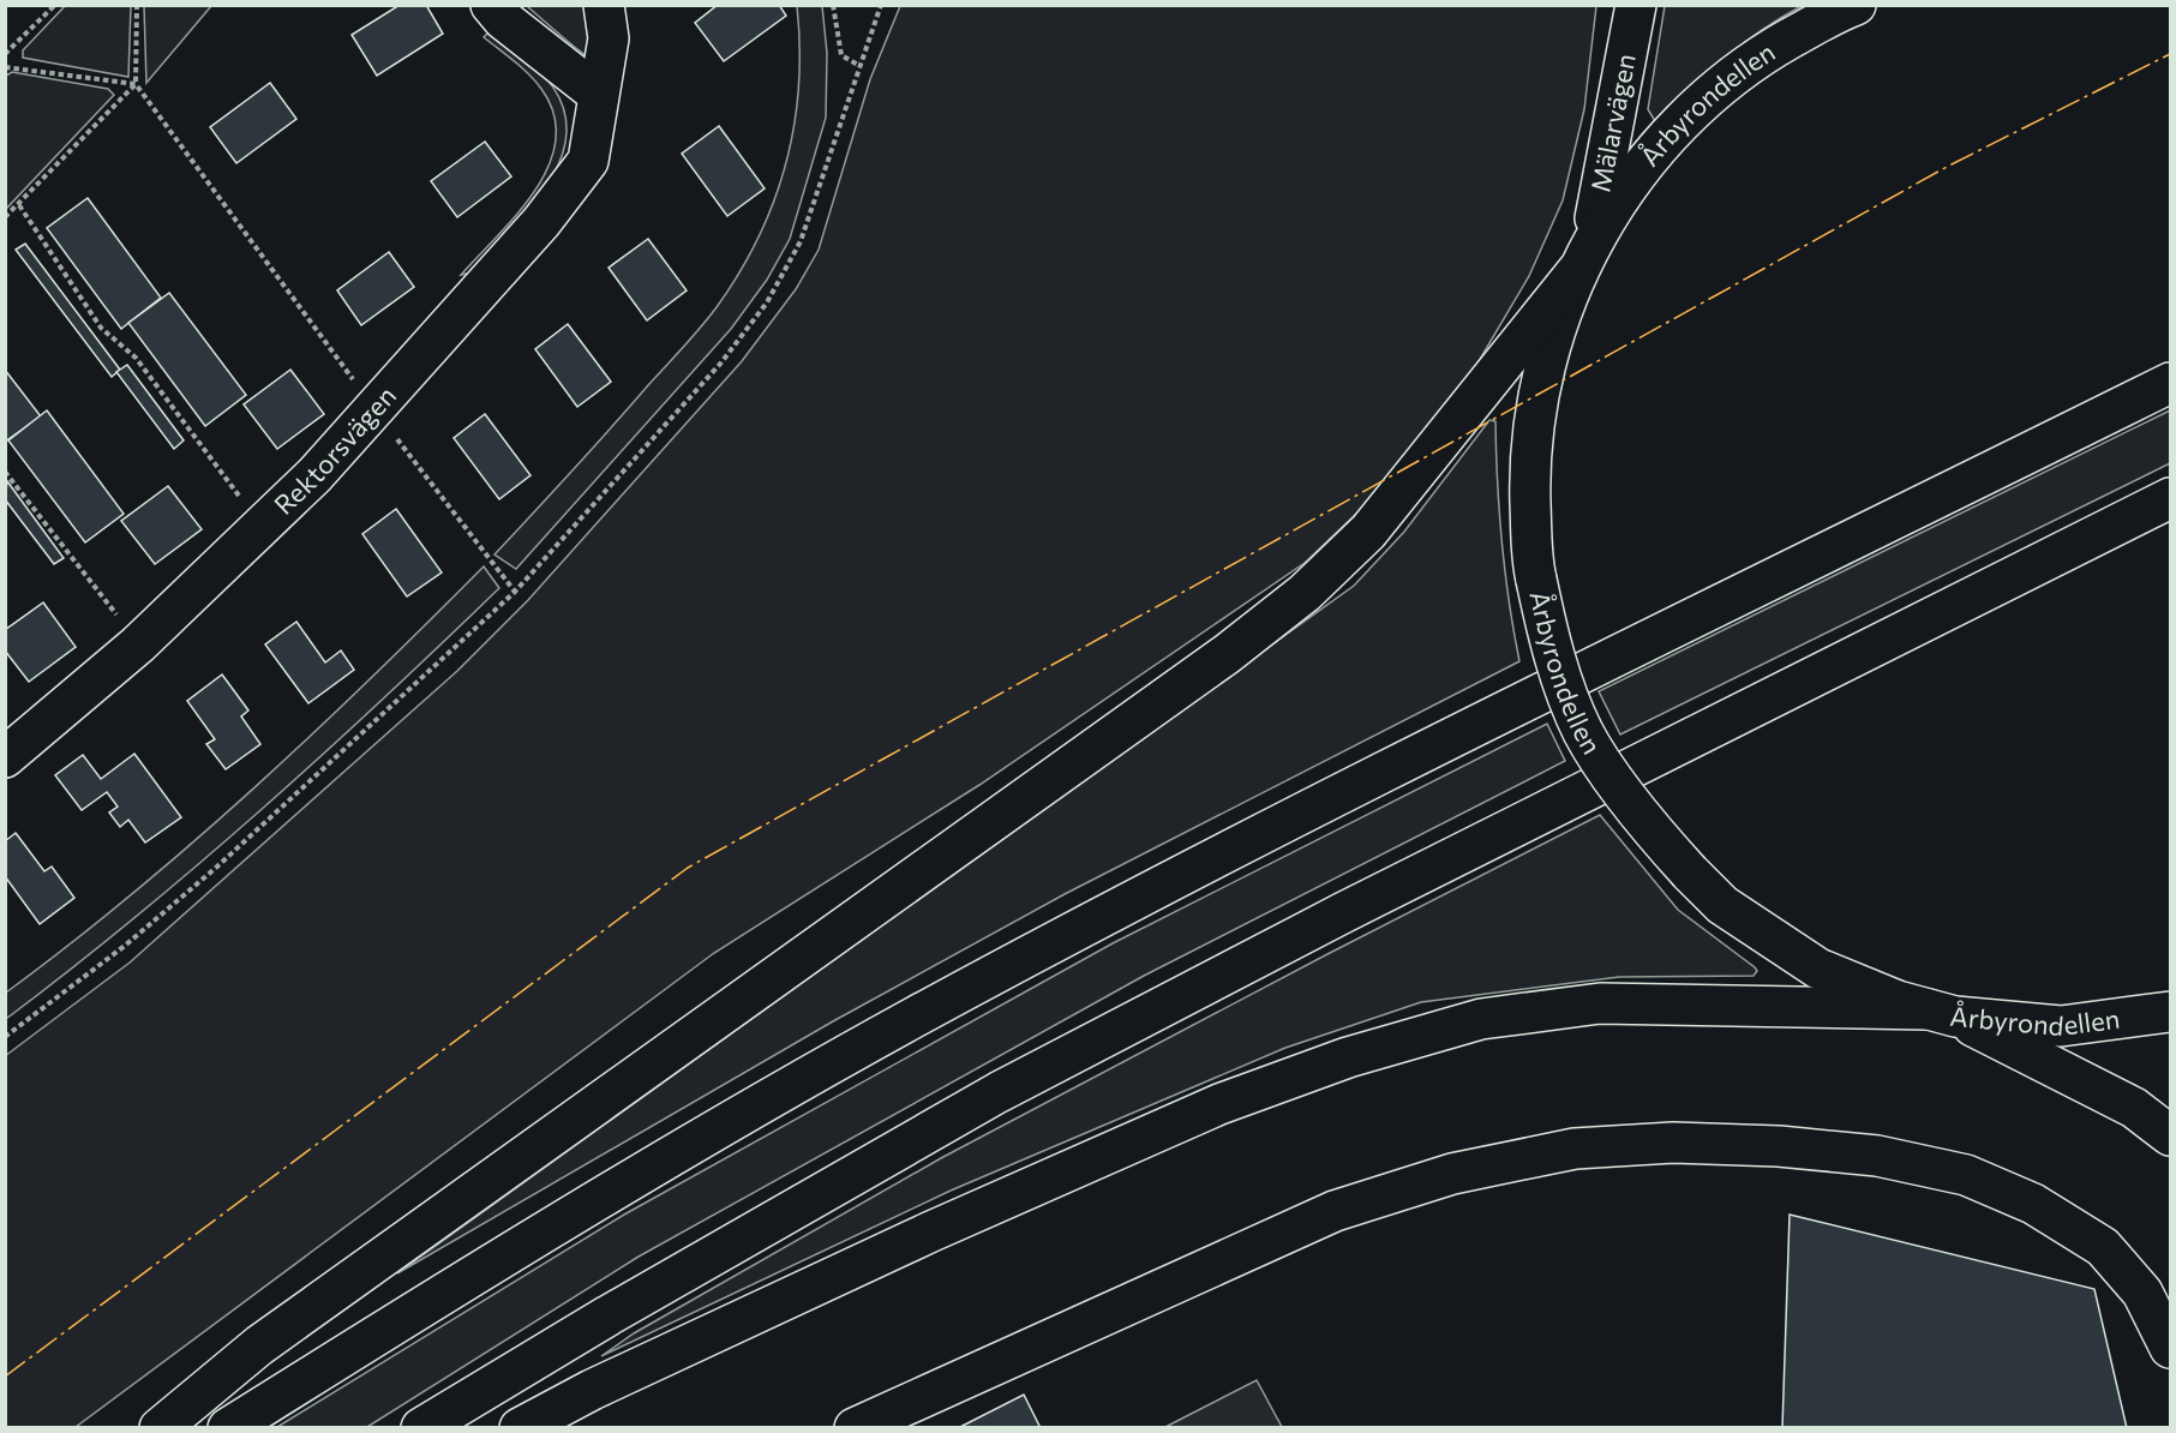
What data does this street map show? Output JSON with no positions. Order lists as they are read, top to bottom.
{
  "streets": {
    "main road": ["Årbyrondellen", "Mälarvägen", "Rektorsvägen"]
  },
  "crossings": [
    ["Årbyrondellen", "Mälarvägen"]
  ]
}
